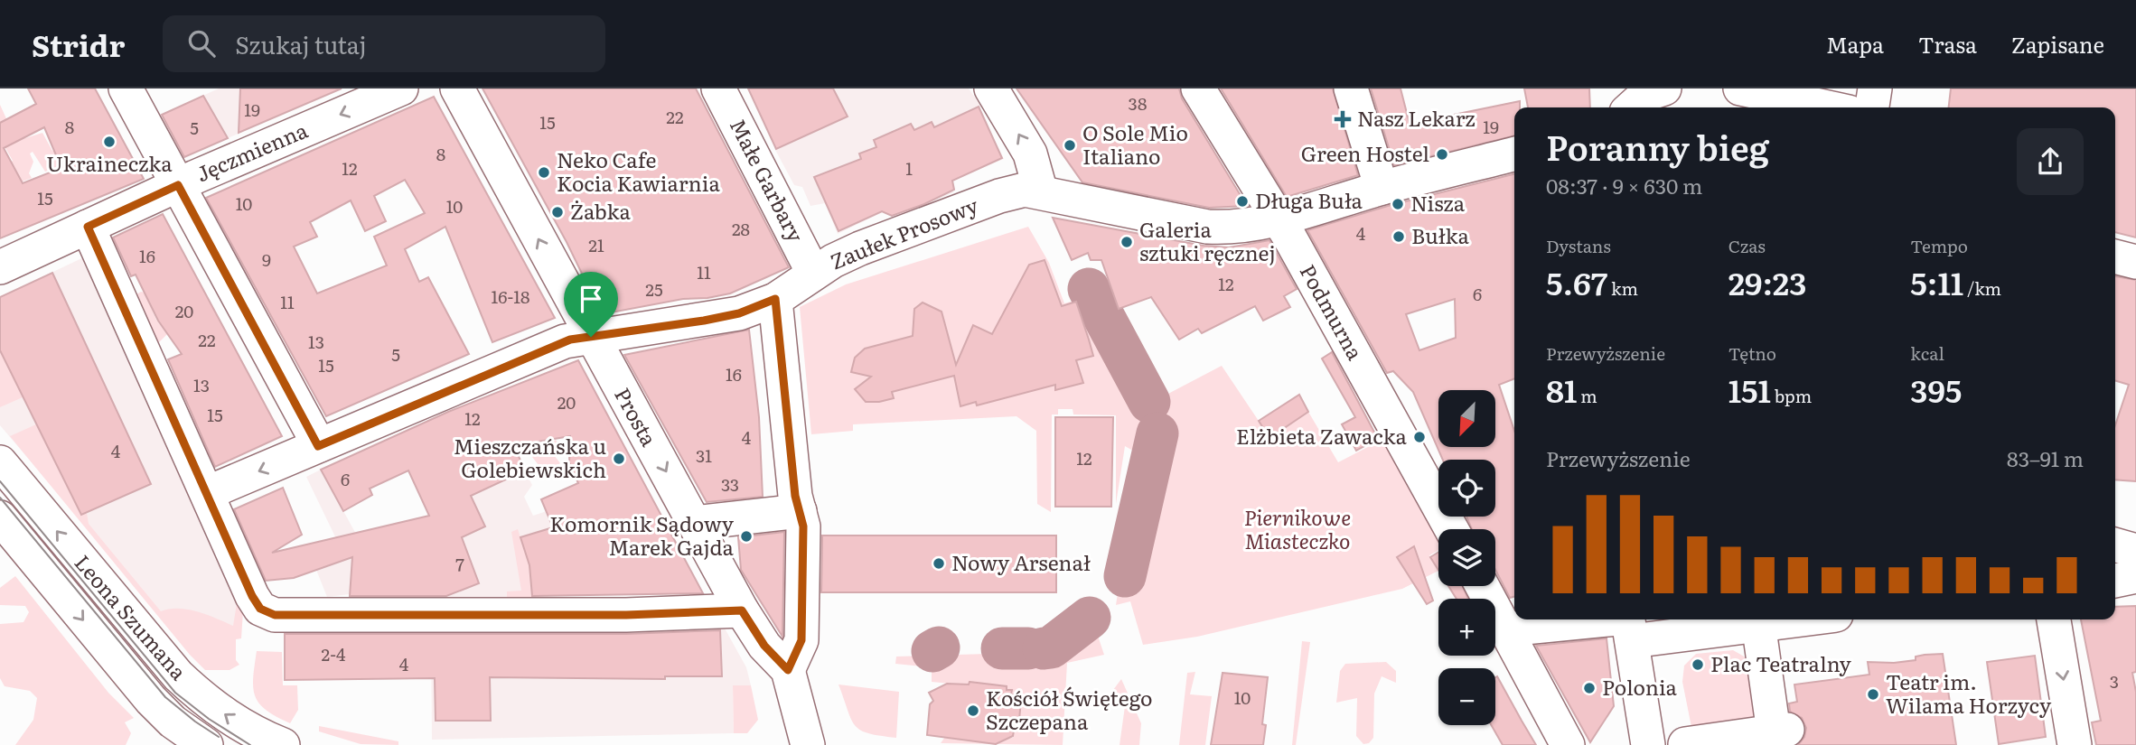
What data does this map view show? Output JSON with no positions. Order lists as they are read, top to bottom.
{
  "streets": {
    "street": [
      "Jęczmienna",
      "Małe Garbary",
      "Zaułek Prosowy",
      "Podmurna",
      "Prosta",
      "Leona Szumana"
    ]
  },
  "crossings": [
    ["Małe Garbary", "Zaułek Prosowy"],
    ["Zaułek Prosowy", "Podmurna"],
    ["Zaułek Prosowy", "Prosta"]
  ],
  "one_way": ["Jęczmienna"],
  "parks": ["Piernikowe Miasteczko"],
  "places": {
    "health": ["Nasz Lekarz"],
    "other": [
      "Ukraineczka",
      "O Sole Mio Italiano",
      "Green Hostel",
      "Neko Cafe Kocia Kawiarnia",
      "Długa Buła",
      "Nisza",
      "Żabka",
      "Bułka",
      "Galeria sztuki ręcznej",
      "Elżbieta Zawacka",
      "Mieszczańska u Golebiewskich",
      "Komornik Sądowy Marek Gajda",
      "Nowy Arsenał",
      "Plac Teatralny",
      "Polonia",
      "Teatr im. Wilama Horzycy",
      "Kościół Świętego Szczepana"
    ]
  },
  "house_numbers": [
    "38",
    "19",
    "22",
    "15",
    "8",
    "19",
    "5",
    "8",
    "12",
    "1",
    "15",
    "10",
    "10",
    "28",
    "4",
    "21",
    "16",
    "9",
    "11",
    "12",
    "25",
    "6",
    "16-18",
    "11",
    "20",
    "22",
    "13",
    "5",
    "15",
    "16",
    "13",
    "20",
    "15",
    "12",
    "4",
    "4",
    "31",
    "12",
    "6",
    "33",
    "7",
    "2-4",
    "4",
    "3",
    "10"
  ],
  "north": "bottom left",
  "page": {
    "header": "Stridr",
    "search": "Szukaj tutaj",
    "nav": ["Mapa", "Trasa", "Zapisane"],
    "heading": ["Poranny bieg", "08:37 · 9 × 630 m"],
    "stats": [
      ["Dystans", "5.67 km"],
      ["Czas", "29:23"],
      ["Tempo", "5:11 /km"],
      ["Przewyższenie", "81 m"],
      ["Tętno", "151 bpm"],
      ["kcal", "395"]
    ],
    "map_buttons": ["+", "−"],
    "chart": ["Przewyższenie", "83–91 m"]
  }
}
